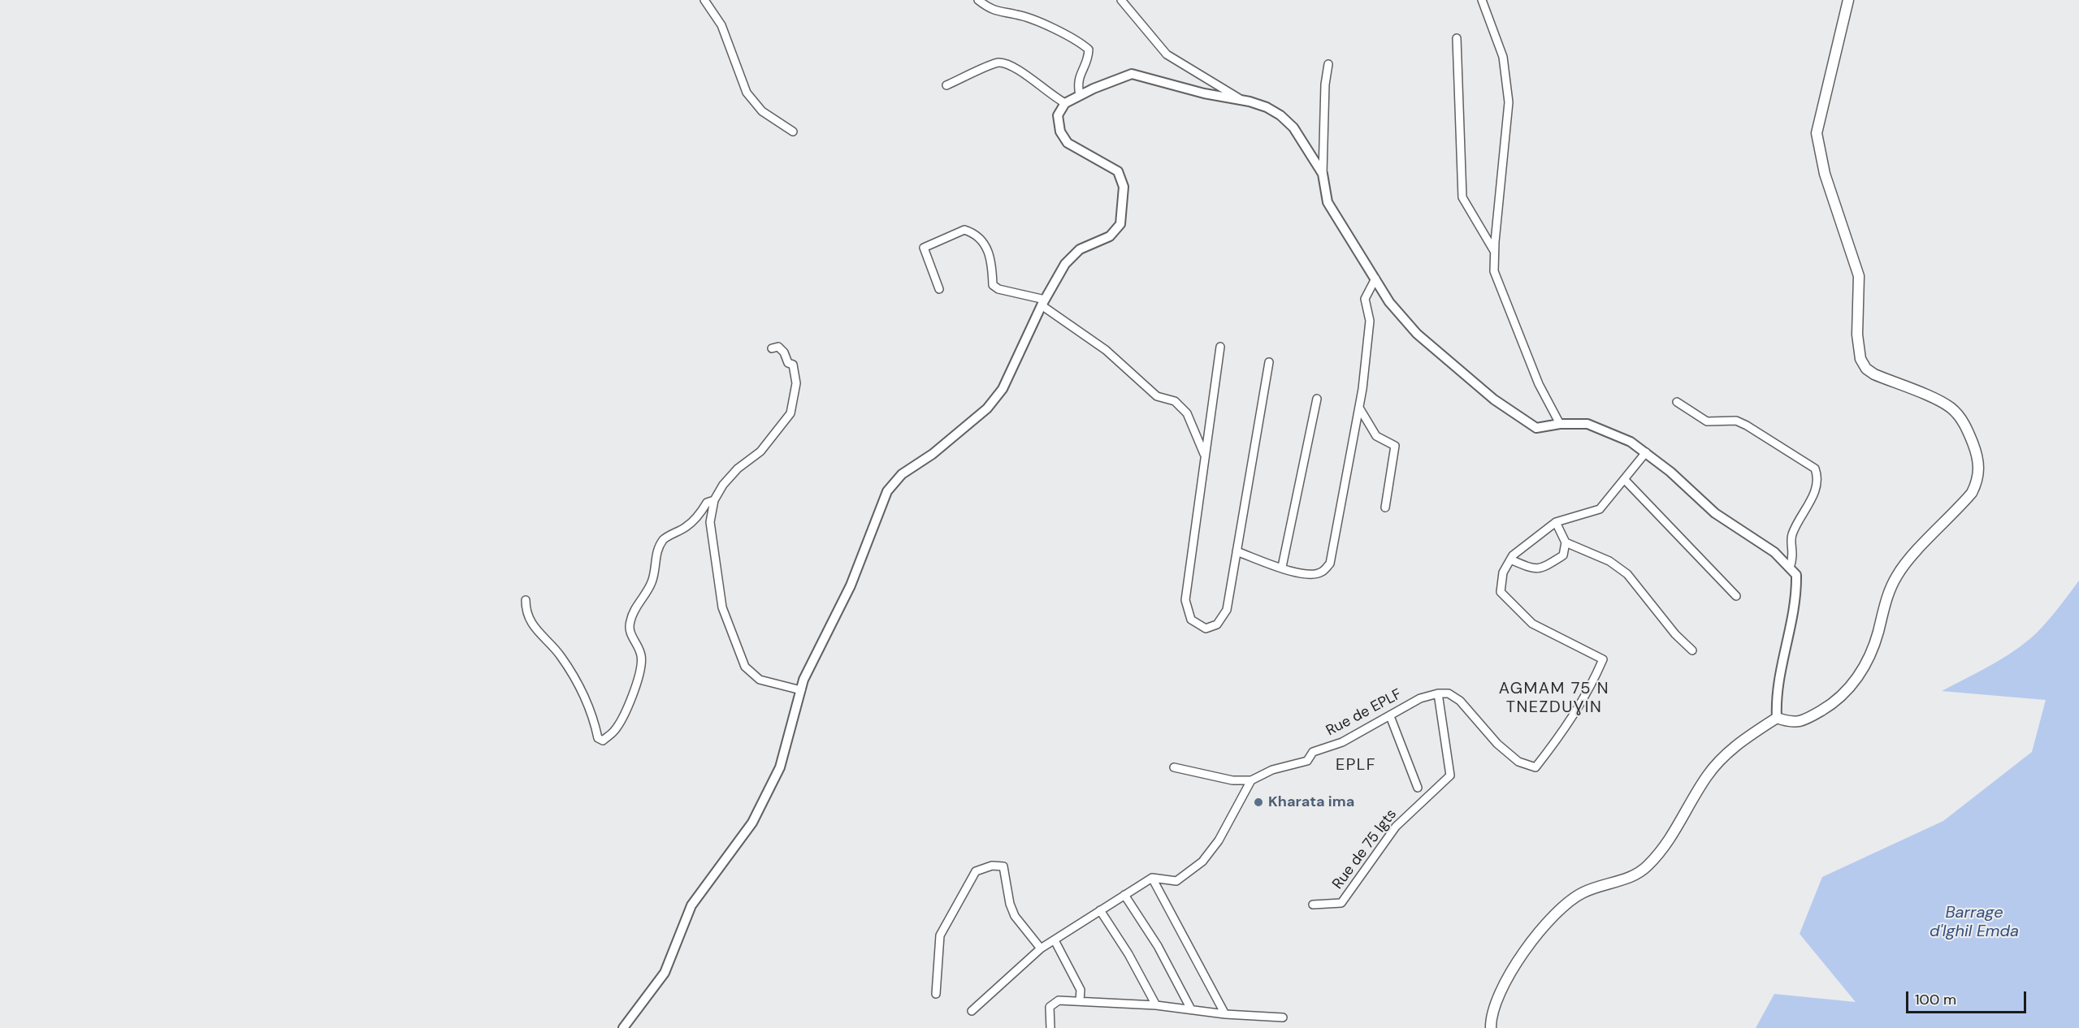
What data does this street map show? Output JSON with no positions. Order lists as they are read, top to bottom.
{
  "streets": {
    "street": ["Rue de EPLF", "Rue de 75 lgts"]
  },
  "crossings": [
    ["Rue de EPLF", "Rue de 75 lgts"]
  ],
  "districts": ["AGMAM 75 N TNEZDUƔIN", "EPLF"],
  "water": ["Barrage d'Ighil Emda"],
  "places": ["Kharata ima"],
  "scale_bar": "100 m"
}
